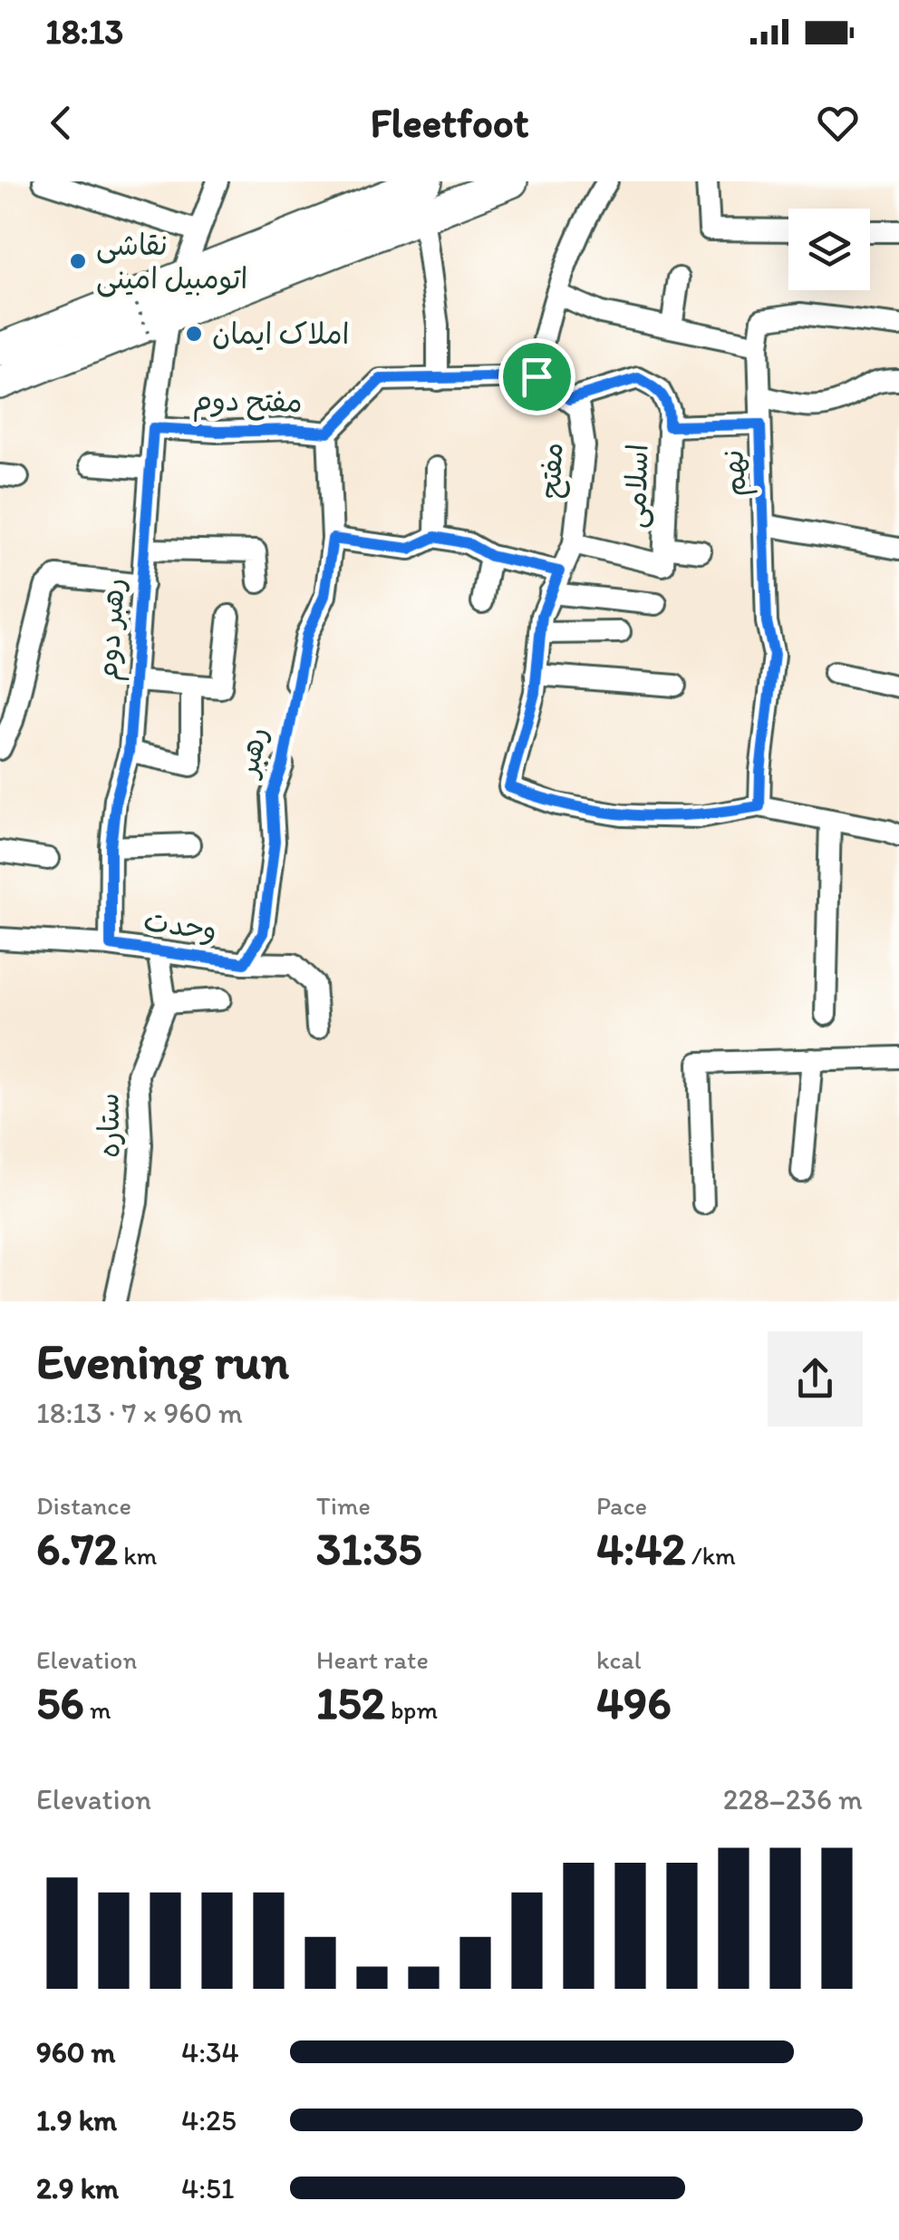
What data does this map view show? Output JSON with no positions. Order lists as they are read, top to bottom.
{
  "streets": {
    "street": [
      "مفتح دوم",
      "مفتح",
      "نهم",
      "اسلامی",
      "رهبر دوم",
      "رهبر",
      "وحدت",
      "ستاره"
    ]
  },
  "crossings": [
    ["مفتح دوم", "مفتح"],
    ["مفتح دوم", "رهبر دوم"],
    ["مفتح", "نهم"],
    ["مفتح", "اسلامی"],
    ["نهم", "اسلامی"],
    ["رهبر دوم", "وحدت"],
    ["رهبر", "وحدت"],
    ["وحدت", "ستاره"]
  ],
  "places": ["نقاشی اتومبیل امینی", "املاک ایمان"],
  "page": {
    "status": "18:13",
    "header": "Fleetfoot",
    "heading": ["Evening run", "18:13 · 7 × 960 m"],
    "stats": [
      ["Distance", "6.72 km"],
      ["Time", "31:35"],
      ["Pace", "4:42 /km"],
      ["Elevation", "56 m"],
      ["Heart rate", "152 bpm"],
      ["kcal", "496"]
    ],
    "chart": ["Elevation", "228–236 m"],
    "list": [
      {
        "name": "960 m",
        "note": "4:34"
      },
      {
        "name": "1.9 km",
        "note": "4:25"
      },
      {
        "name": "2.9 km",
        "note": "4:51"
      }
    ]
  }
}
